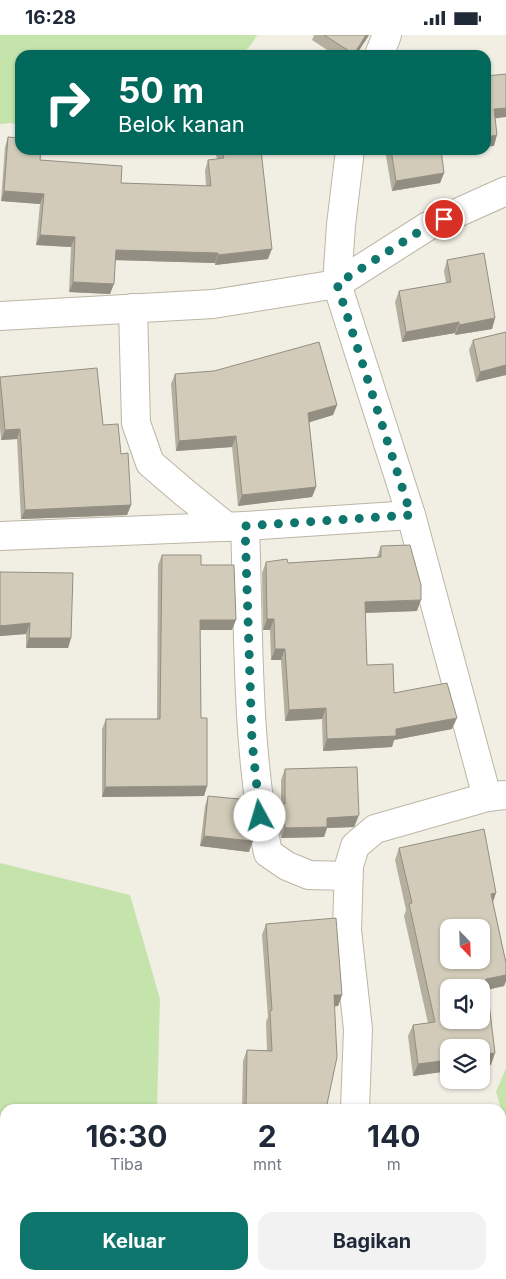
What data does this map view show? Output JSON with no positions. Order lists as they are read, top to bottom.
{
  "north": "bottom right",
  "page": {
    "status": "16:28",
    "turn": ["50 m", "Belok kanan"],
    "eta": [
      "16:30",
      "Tiba",
      "2",
      "mnt",
      "140",
      "m"
    ],
    "buttons": ["Keluar", "Bagikan"]
  }
}
